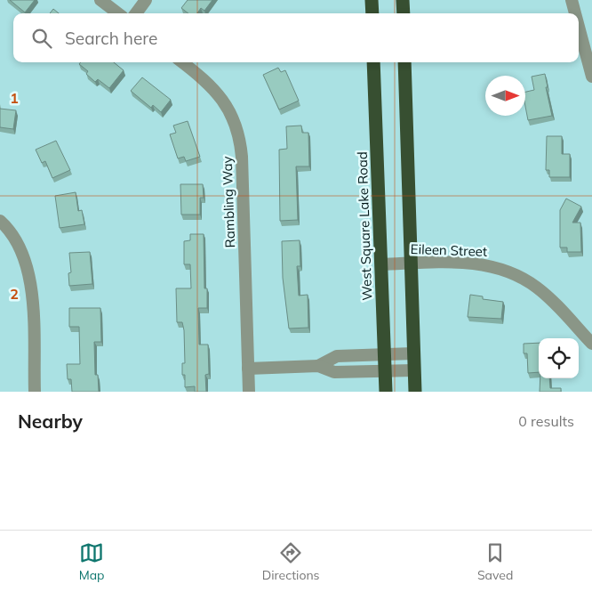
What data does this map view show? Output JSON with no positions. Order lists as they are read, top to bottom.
{
  "streets": {
    "highway": ["West Square Lake Road"],
    "street": ["Rambling Way", "Eileen Street"]
  },
  "crossings": [
    ["West Square Lake Road", "Eileen Street"]
  ],
  "north": "right",
  "page": {
    "search": "Search here",
    "heading": ["Nearby", "0 results"],
    "nav": ["Map", "Directions", "Saved"]
  },
  "grid": {
    "rows": ["1", "2"]
  }
}
